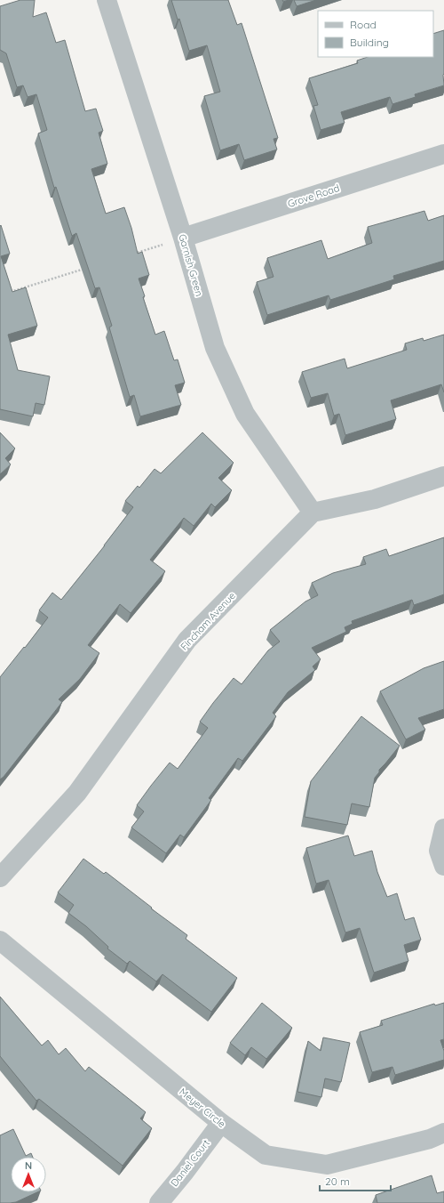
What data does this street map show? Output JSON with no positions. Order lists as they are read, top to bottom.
{
  "streets": {
    "street": [
      "Grove Road",
      "Garnish Green",
      "Fincham Avenue",
      "Meyer Circle",
      "Daniel Court"
    ]
  },
  "crossings": [
    ["Grove Road", "Garnish Green"],
    ["Garnish Green", "Fincham Avenue"],
    ["Meyer Circle", "Daniel Court"]
  ],
  "legend": ["Road", "Building"],
  "scale_bar": "20 m",
  "north": "top"
}
